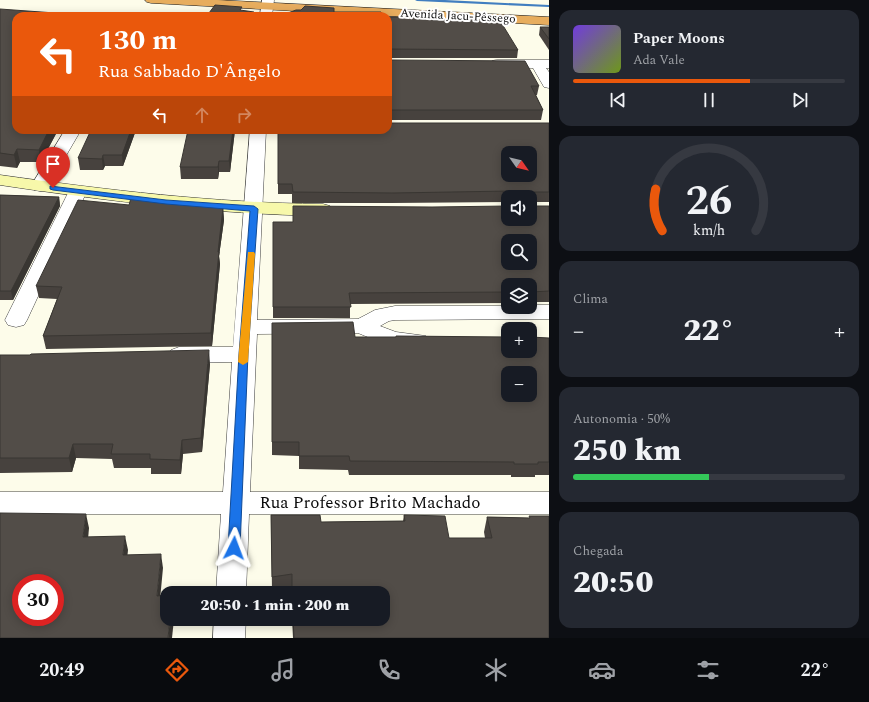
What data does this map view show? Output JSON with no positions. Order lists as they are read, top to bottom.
{
  "streets": {
    "highway": ["Avenida Jacu-Pêssego"],
    "street": ["Rua Professor Brito Machado"]
  },
  "north": "bottom right",
  "page": {
    "turn": ["130 m", "Rua Sabbado D'Ângelo"],
    "song": ["Paper Moons", "Ada Vale"],
    "map_buttons": ["+", "−"],
    "tile": [
      "Clima",
      ["Autonomia · 50%", "250 km"],
      ["Chegada", "20:50"]
    ],
    "heat": ["−", "22°", "+"],
    "limit": "30",
    "trip": "20:50 · 1 min · 200 m",
    "tabs": ["20:49", "22°"],
    "gauge": ["26", "km/h"]
  }
}
